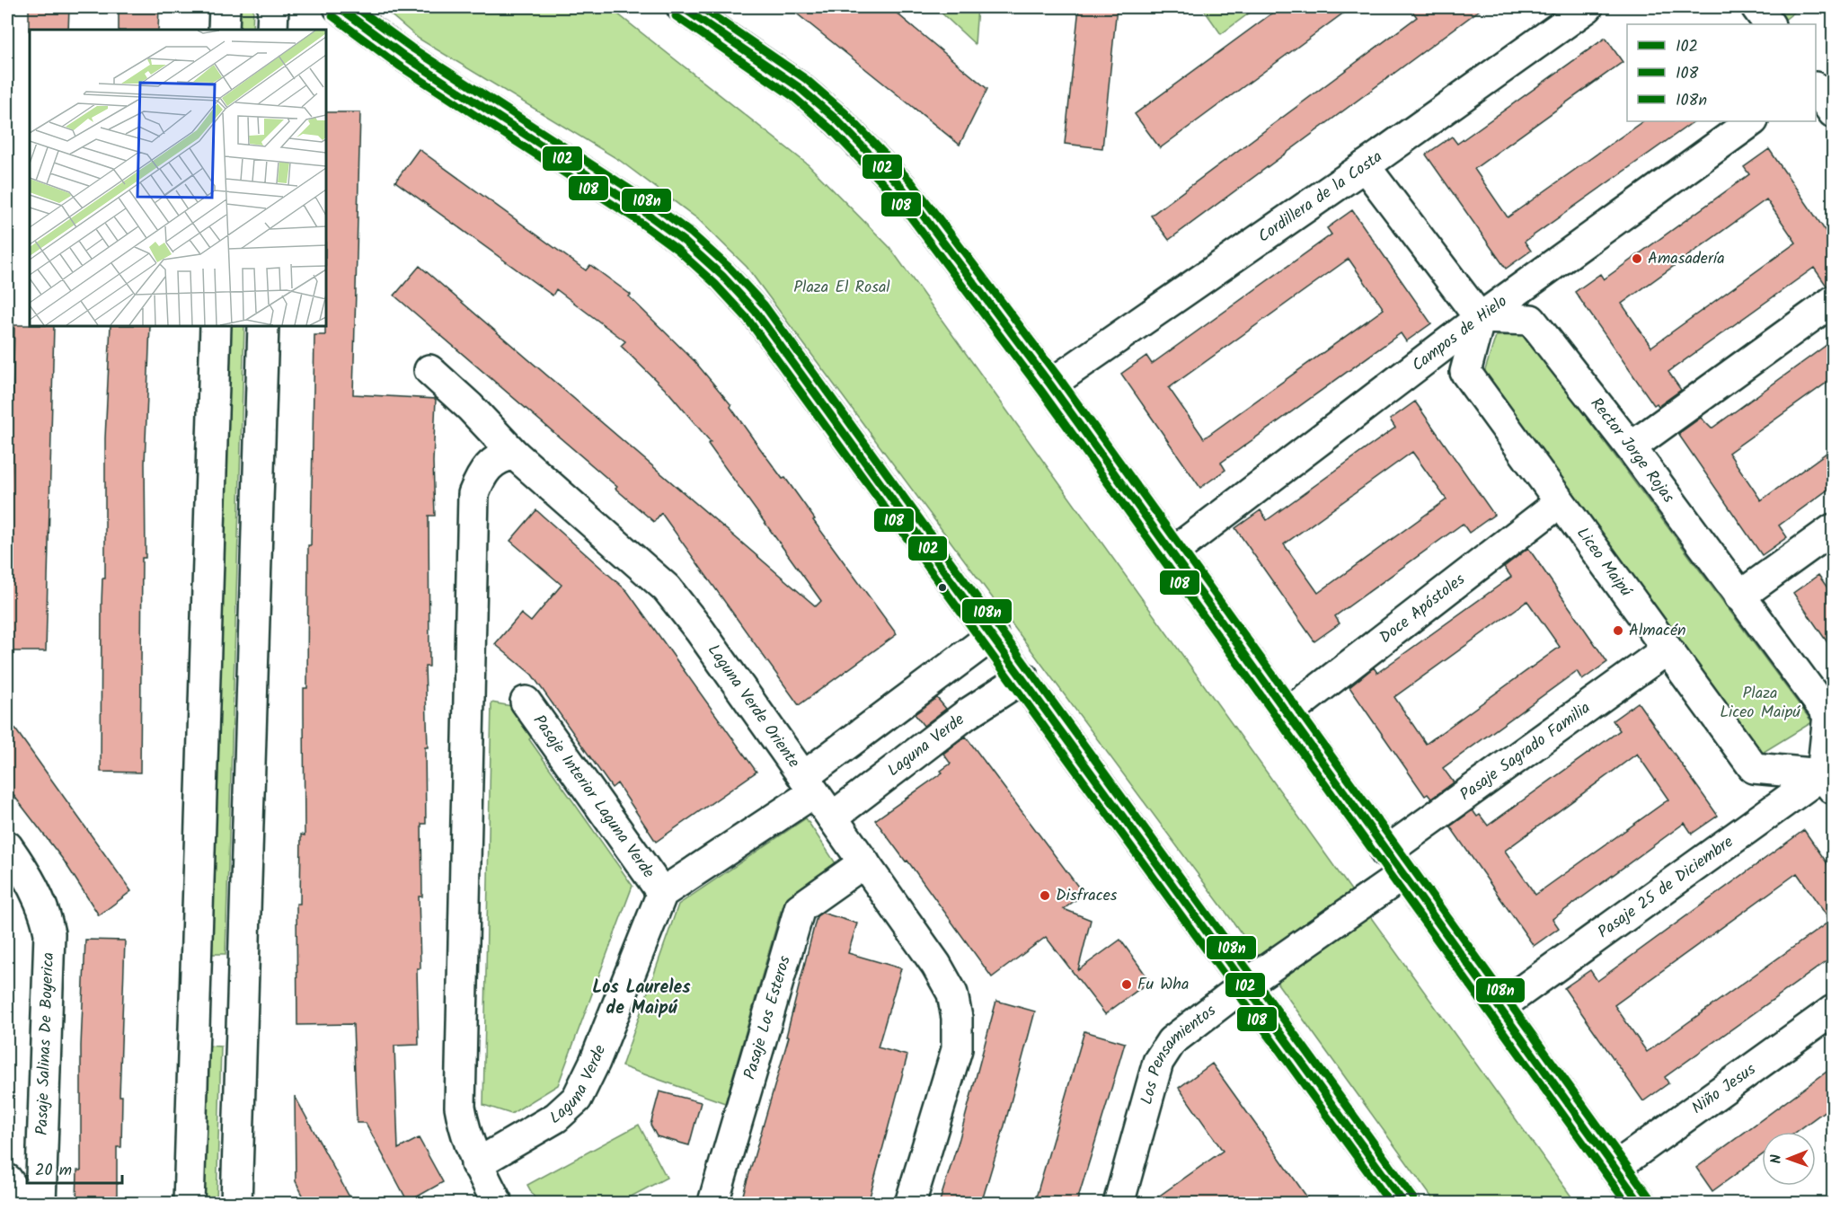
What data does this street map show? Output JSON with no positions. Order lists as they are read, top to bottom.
{
  "streets": {
    "street": [
      "Cordillera de la Costa",
      "Campos de Hielo",
      "Rector Jorge Rojas",
      "Liceo Maipú",
      "Doce Apóstoles",
      "Laguna Verde Oriente",
      "Laguna Verde",
      "Pasaje Sagrado Familia",
      "Pasaje Interior Laguna Verde",
      "Pasaje 25 de Diciembre",
      "Pasaje Los Esteros",
      "Pasaje Salinas De Boyerica",
      "Los Pensamientos",
      "Niño Jesus"
    ]
  },
  "crossings": [
    ["Campos de Hielo", "Rector Jorge Rojas"],
    ["Campos de Hielo", "Liceo Maipú"],
    ["Rector Jorge Rojas", "Liceo Maipú"],
    ["Rector Jorge Rojas", "Pasaje 25 de Diciembre"],
    ["Liceo Maipú", "Doce Apóstoles"],
    ["Liceo Maipú", "Pasaje Sagrado Familia"],
    ["Liceo Maipú", "Pasaje 25 de Diciembre"],
    ["Laguna Verde Oriente", "Laguna Verde"],
    ["Laguna Verde Oriente", "Pasaje Los Esteros"],
    ["Laguna Verde", "Pasaje Interior Laguna Verde"],
    ["Pasaje Sagrado Familia", "Los Pensamientos"]
  ],
  "districts": ["Los Laureles de Maipú"],
  "parks": ["Plaza El Rosal", "Plaza Liceo Maipú"],
  "places": [
    "Amasadería",
    "Almacén",
    "Disfraces",
    "Fu Wha"
  ],
  "lines": ["transit line I02", "transit line I08n", "transit line I08"],
  "legend": ["I02", "I08", "I08n"],
  "scale_bar": "20 m",
  "north": "left"
}
